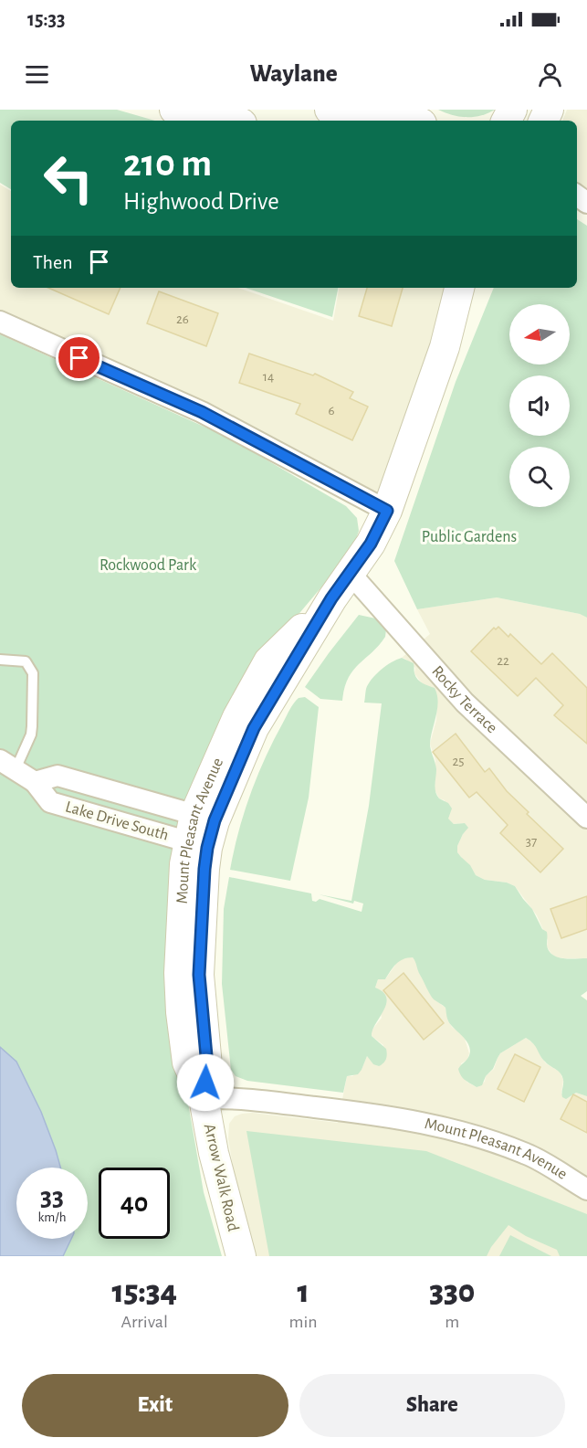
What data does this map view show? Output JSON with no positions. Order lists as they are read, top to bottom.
{
  "streets": {
    "street": [
      "Rocky Terrace",
      "Lake Drive South",
      "Mount Pleasant Avenue",
      "Arrow Walk Road"
    ]
  },
  "crossings": [
    ["Rocky Terrace", "Mount Pleasant Avenue"],
    ["Lake Drive South", "Mount Pleasant Avenue"],
    ["Mount Pleasant Avenue", "Arrow Walk Road"]
  ],
  "parks": ["Public Gardens", "Rockwood Park"],
  "house_numbers": [
    "26",
    "14",
    "6",
    "22",
    "25",
    "37"
  ],
  "north": "left",
  "page": {
    "status": "15:33",
    "header": "Waylane",
    "turn": ["210 m", "Highwood Drive"],
    "then": "Then",
    "speed": "33 km/h",
    "limit": "40",
    "eta": [
      "15:34",
      "Arrival",
      "1",
      "min",
      "330",
      "m"
    ],
    "buttons": ["Exit", "Share"]
  }
}
